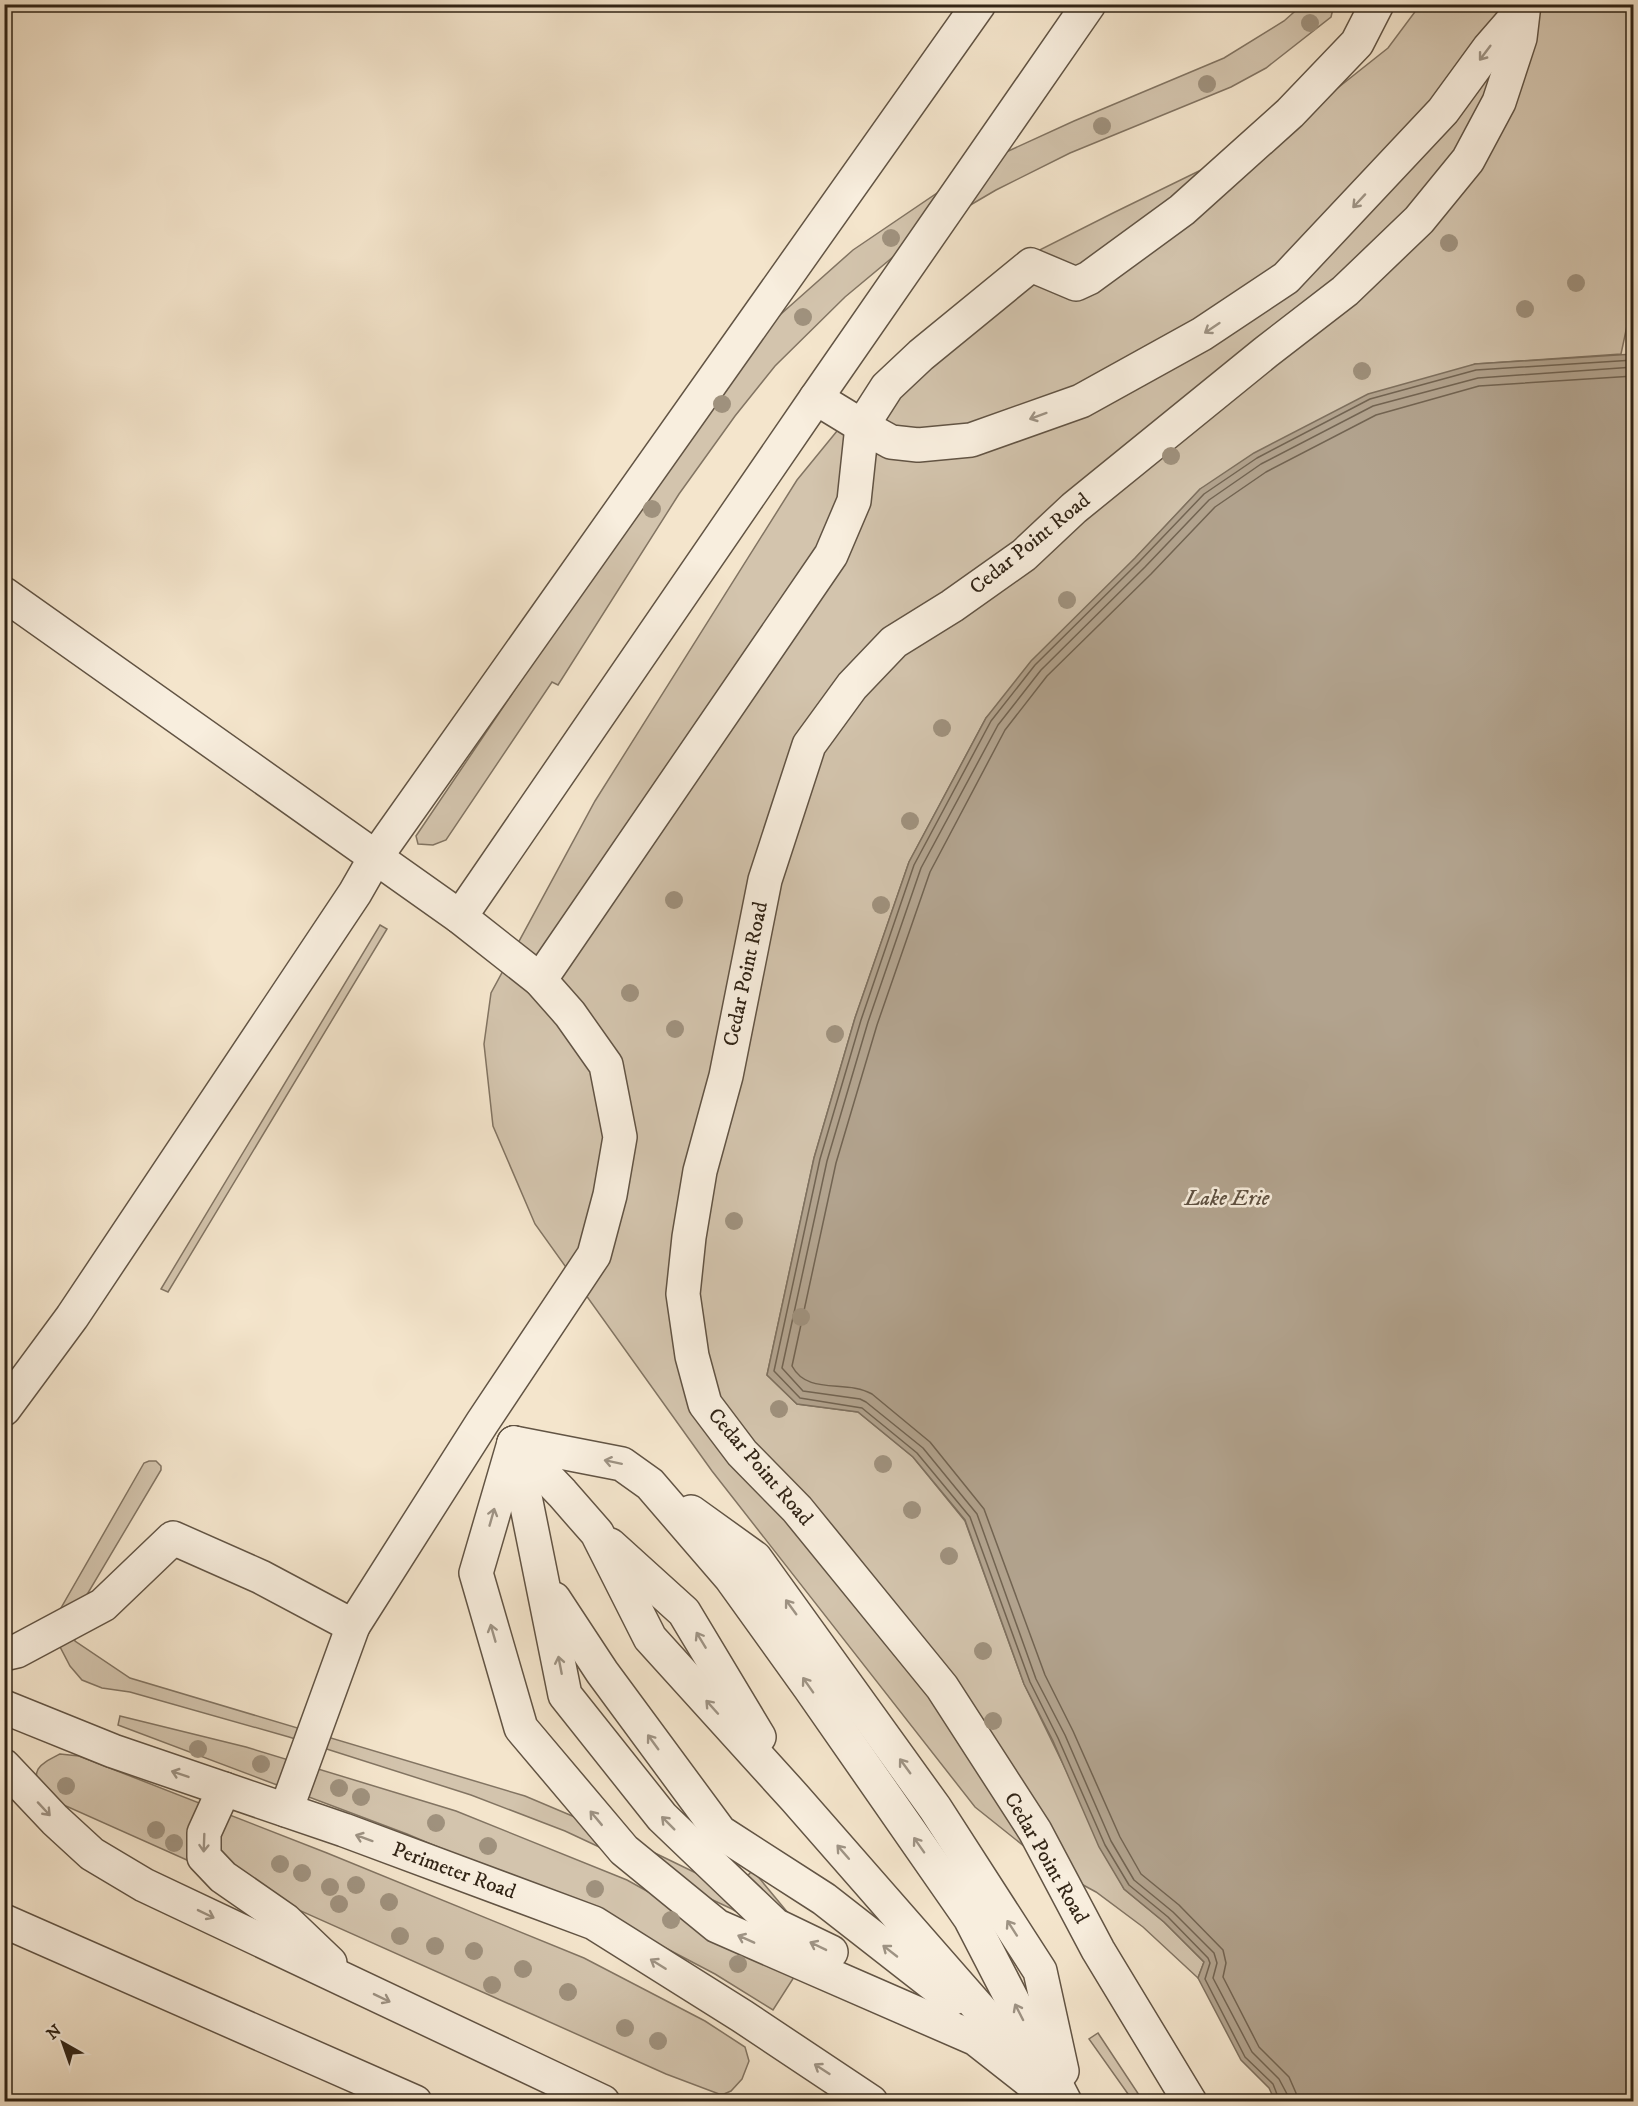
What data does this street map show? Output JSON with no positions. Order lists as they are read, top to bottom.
{
  "streets": {
    "street": ["Cedar Point Road", "Perimeter Road"]
  },
  "water": ["Lake Erie"],
  "north": "top left"
}
